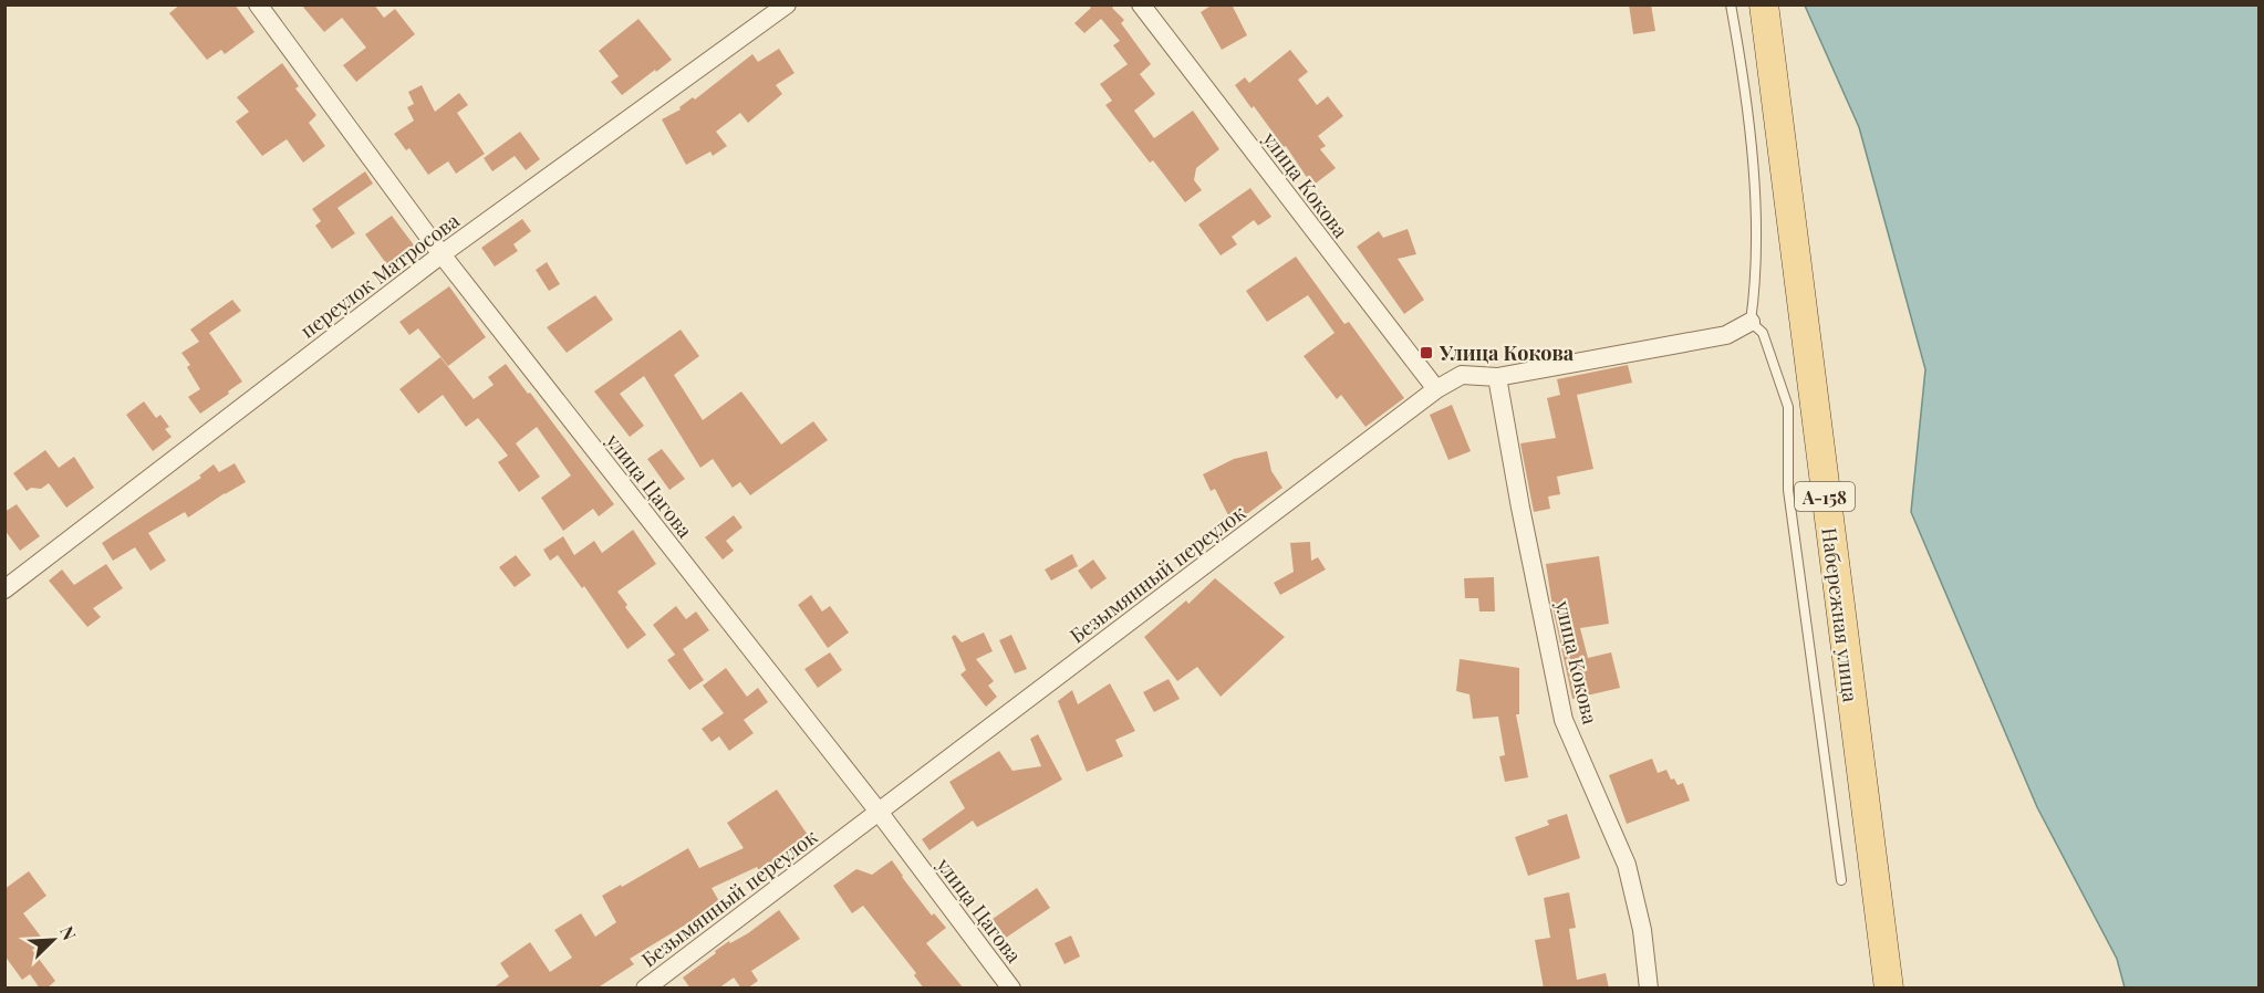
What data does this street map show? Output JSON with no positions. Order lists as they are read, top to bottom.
{
  "streets": {
    "main road": ["А-158", "Набережная улица"],
    "street": [
      "улица Кокова",
      "переулок Матросова",
      "улица Цагова",
      "Безымянный переулок"
    ]
  },
  "crossings": [
    ["улица Кокова", "Безымянный переулок"],
    ["переулок Матросова", "улица Цагова"],
    ["улица Цагова", "Безымянный переулок"]
  ],
  "places": {
    "transit": ["Улица Кокова"]
  },
  "north": "top right"
}
